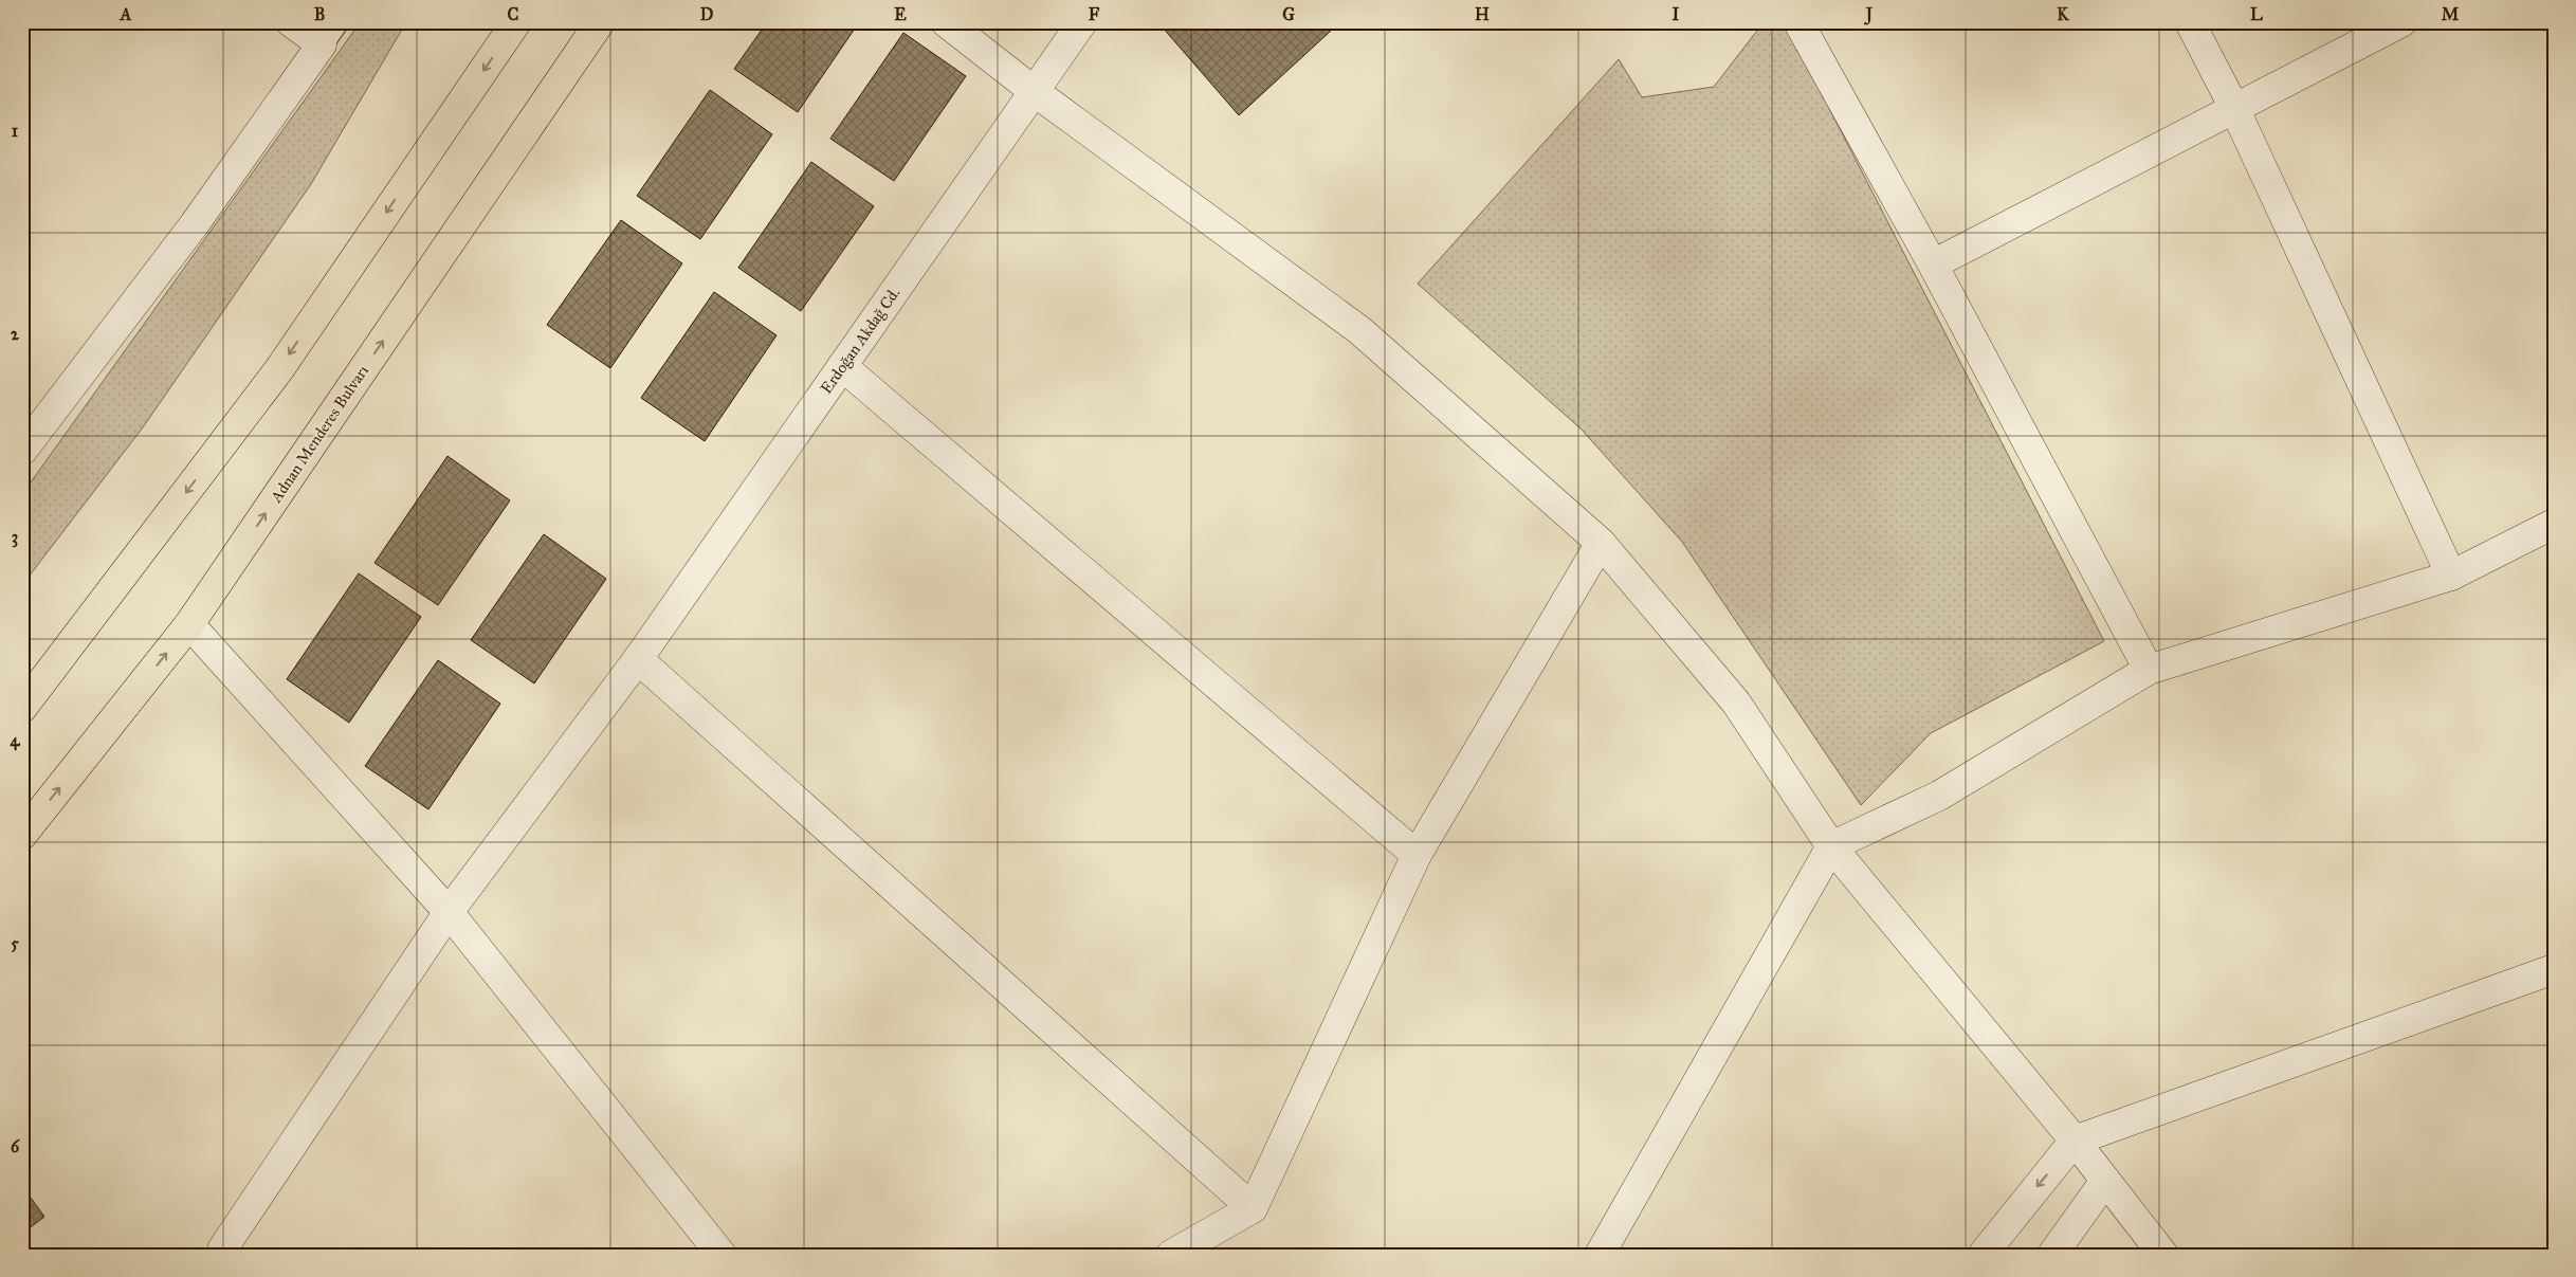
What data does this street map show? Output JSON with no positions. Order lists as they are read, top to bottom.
{
  "streets": {
    "highway": ["Adnan Menderes Bulvarı"],
    "street": ["Erdoğan Akdağ Cd."]
  },
  "grid": {
    "columns": [
      "A",
      "B",
      "C",
      "D",
      "E",
      "F",
      "G",
      "H",
      "I",
      "J",
      "K",
      "L",
      "M"
    ],
    "rows": [
      "1",
      "2",
      "3",
      "4",
      "5",
      "6"
    ]
  }
}
